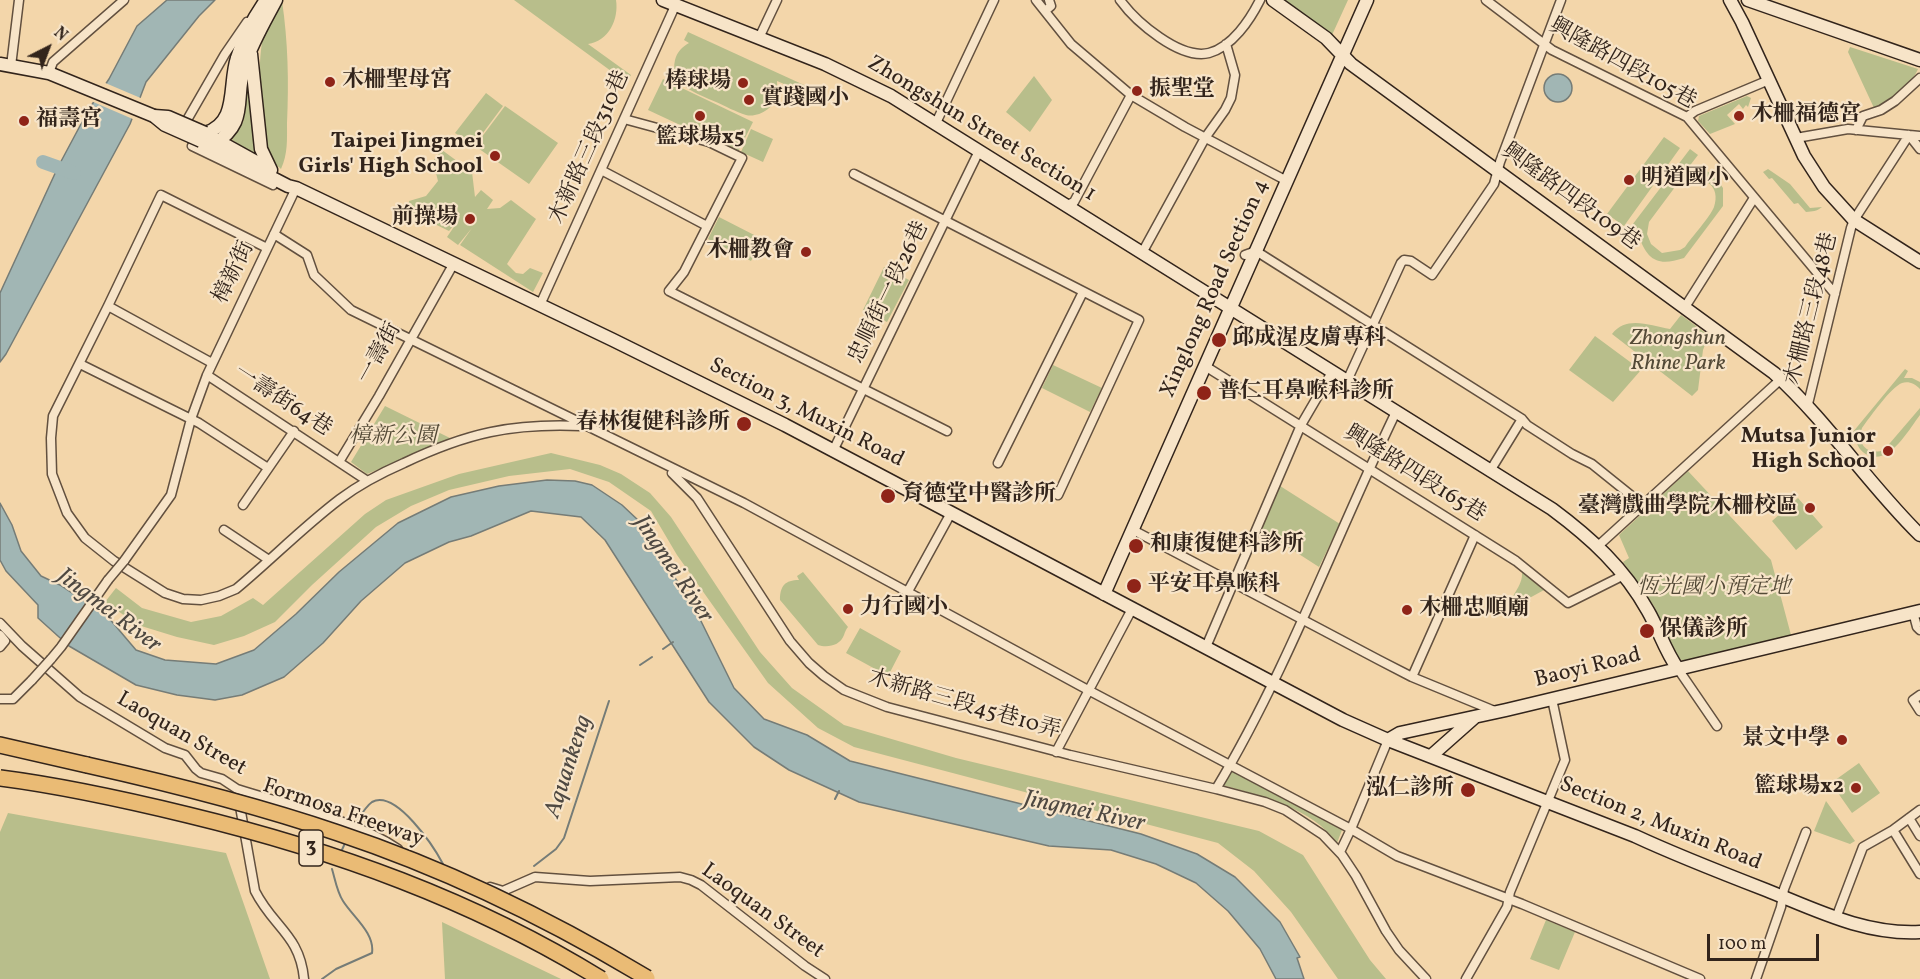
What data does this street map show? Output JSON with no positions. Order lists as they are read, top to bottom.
{
  "streets": {
    "highway": ["Formosa Freeway", "3"],
    "main road": [
      "Zhongshun Street Section 1",
      "興隆路四段109巷",
      "Xinglong Road Section 4",
      "Section 3, Muxin Road",
      "Baoyi Road",
      "Section 2, Muxin Road"
    ],
    "street": [
      "興隆路四段105巷",
      "木新路三段310巷",
      "樟新街",
      "忠順街一段26巷",
      "木柵路三段48巷",
      "一壽街",
      "一壽街64巷",
      "興隆路四段165巷",
      "木新路三段45巷10弄",
      "Laoquan Street"
    ]
  },
  "crossings": [
    ["興隆路四段105巷", "木柵路三段48巷"],
    ["Zhongshun Street Section 1", "木新路三段310巷"],
    ["Zhongshun Street Section 1", "Xinglong Road Section 4"],
    ["Zhongshun Street Section 1", "忠順街一段26巷"],
    ["Zhongshun Street Section 1", "興隆路四段165巷"],
    ["Zhongshun Street Section 1", "Baoyi Road"],
    ["木新路三段310巷", "Section 3, Muxin Road"],
    ["興隆路四段109巷", "Xinglong Road Section 4"],
    ["興隆路四段109巷", "木柵路三段48巷"],
    ["樟新街", "一壽街64巷"],
    ["樟新街", "Section 3, Muxin Road"],
    ["Xinglong Road Section 4", "Section 3, Muxin Road"],
    ["Xinglong Road Section 4", "興隆路四段165巷"],
    ["忠順街一段26巷", "Section 3, Muxin Road"],
    ["一壽街", "一壽街64巷"],
    ["一壽街", "Section 3, Muxin Road"],
    ["Section 3, Muxin Road", "Baoyi Road"],
    ["Section 3, Muxin Road", "Section 2, Muxin Road"],
    ["Baoyi Road", "Section 2, Muxin Road"]
  ],
  "water": ["Jingmei River", "Aquankeng"],
  "parks": ["Zhongshun Rhine Park", "樟新公園", "恆光國小預定地"],
  "places": [
    "木柵聖母宮",
    "棒球場",
    "振聖堂",
    "實踐國小",
    "籃球場x5",
    "木柵福德宮",
    "福壽宮",
    "Taipei Jingmei Girls' High School",
    "明道國小",
    "前操場",
    "木柵教會",
    "邱成湦皮膚專科",
    "普仁耳鼻喉科診所",
    "春林復健科診所",
    "Mutsa Junior High School",
    "育德堂中醫診所",
    "臺灣戲曲學院木柵校區",
    "和康復健科診所",
    "平安耳鼻喉科",
    "力行國小",
    "木柵忠順廟",
    "保儀診所",
    "景文中學",
    "籃球場x2",
    "泓仁診所"
  ],
  "scale_bar": "100 m",
  "north": "top right"
}
